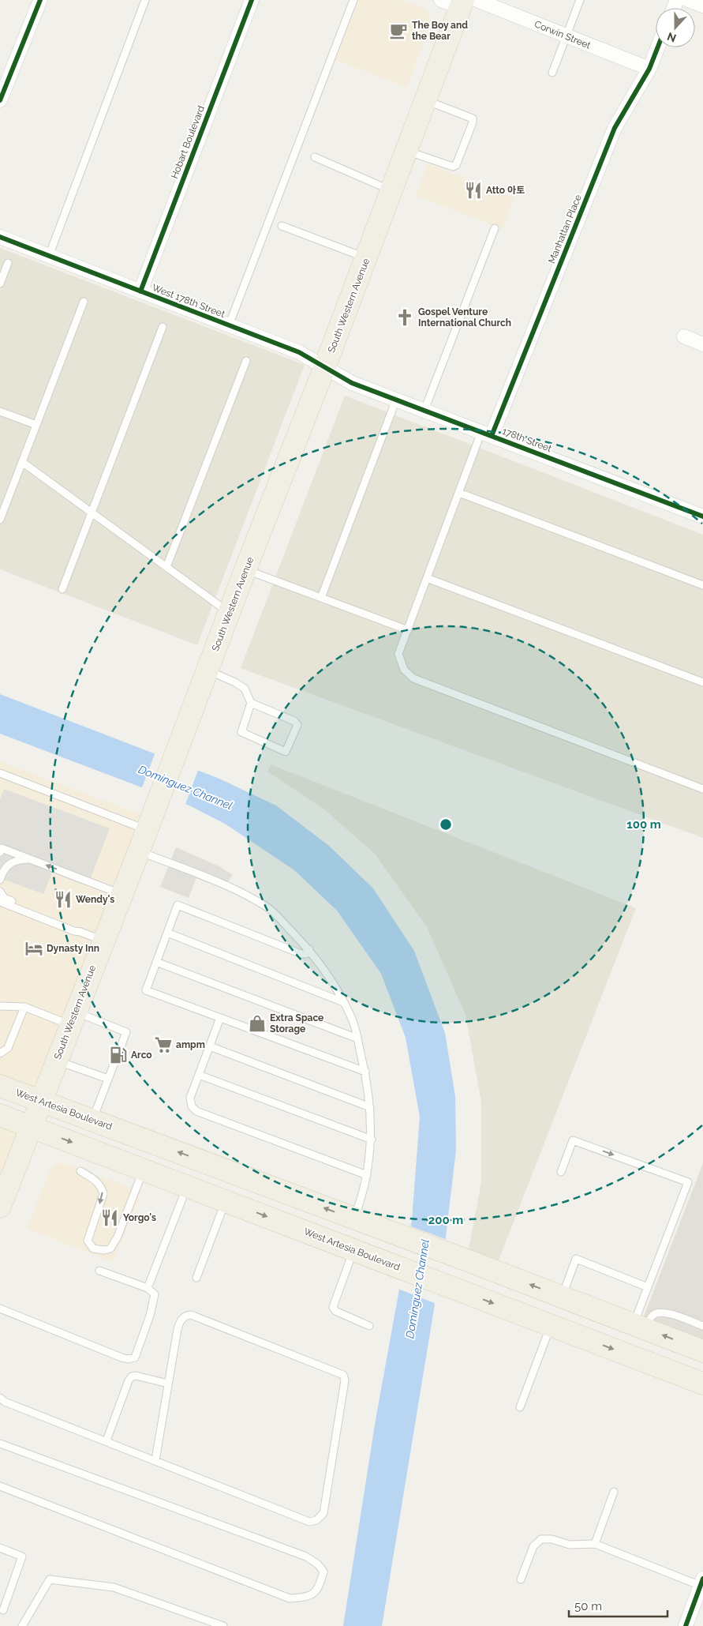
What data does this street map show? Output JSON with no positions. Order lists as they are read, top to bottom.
{
  "streets": {
    "main road": ["South Western Avenue", "West Artesia Boulevard"],
    "street": [
      "Corwin Street",
      "Hobart Boulevard",
      "Manhattan Place",
      "West 178th Street",
      "178th Street"
    ]
  },
  "crossings": [
    ["Corwin Street", "Manhattan Place"],
    ["Corwin Street", "South Western Avenue"],
    ["Hobart Boulevard", "West 178th Street"],
    ["Manhattan Place", "178th Street"],
    ["West 178th Street", "South Western Avenue"],
    ["West 178th Street", "178th Street"],
    ["South Western Avenue", "178th Street"],
    ["South Western Avenue", "West Artesia Boulevard"]
  ],
  "water": ["Dominguez Channel"],
  "places": {
    "cafe": ["The Boy and the Bear"],
    "restaurant": ["Atto 아토", "Wendy's", "Yorgo's"],
    "church": ["Gospel Venture International Church"],
    "hotel": ["Dynasty Inn"],
    "shop": ["Extra Space Storage"],
    "supermarket": ["ampm"],
    "fuel station": ["Arco"]
  },
  "scale_bar": "50 m",
  "north": "bottom",
  "rings": ["100 m", "200 m"]
}
